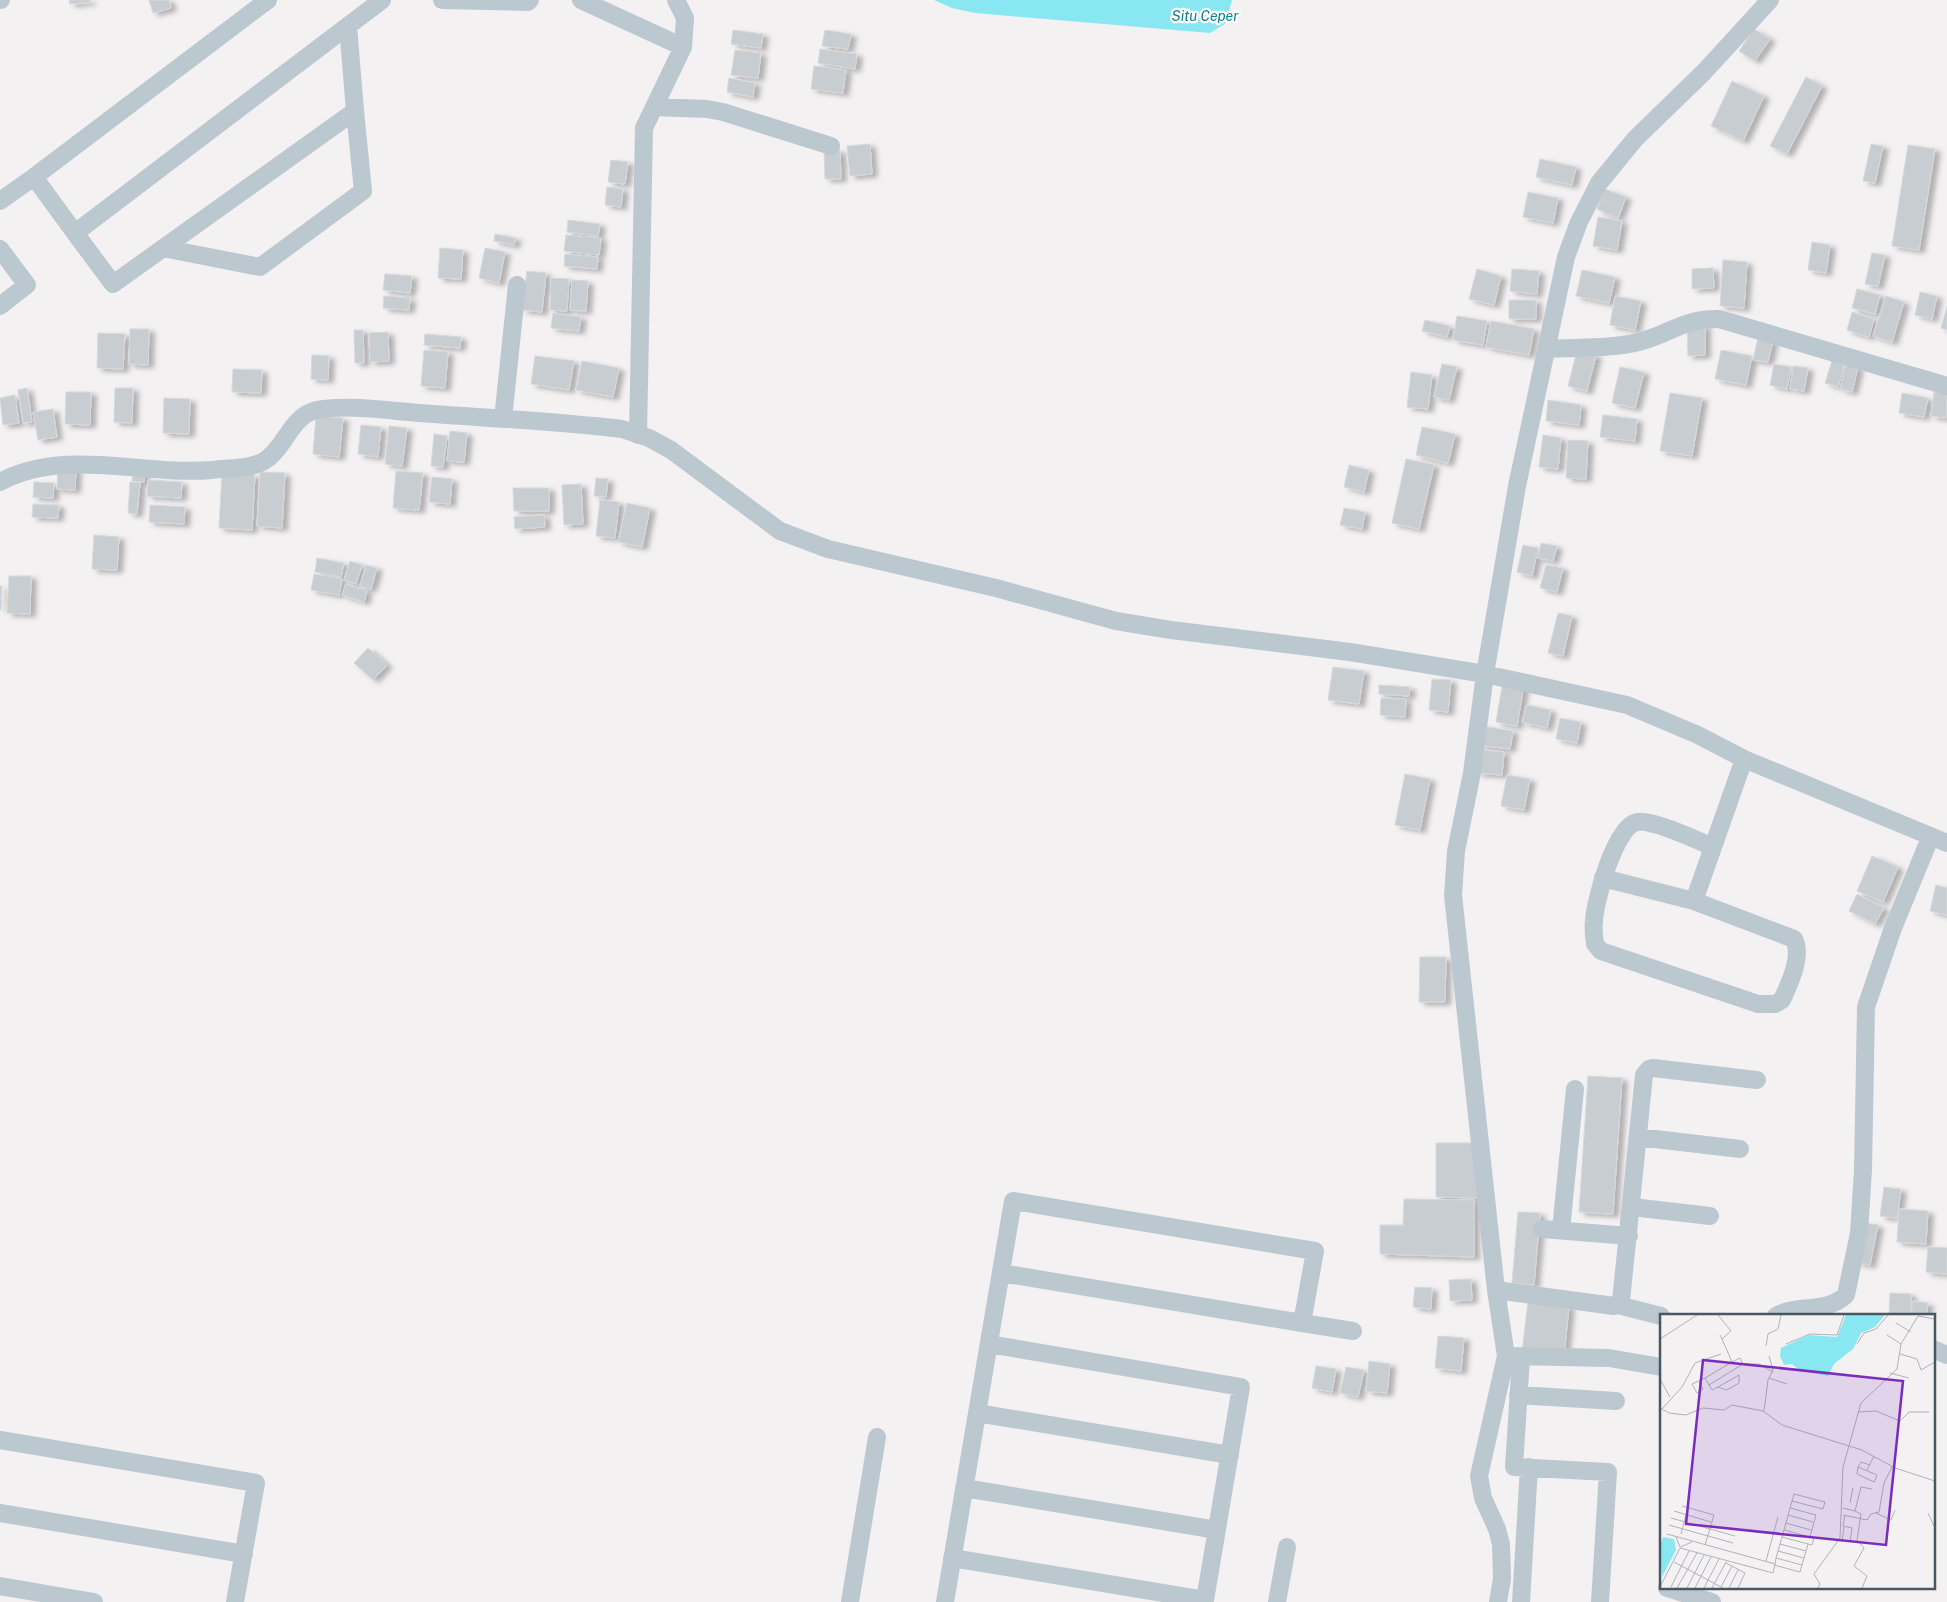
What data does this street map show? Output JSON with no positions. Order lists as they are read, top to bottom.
{
  "water": ["Situ Ceper"]
}
